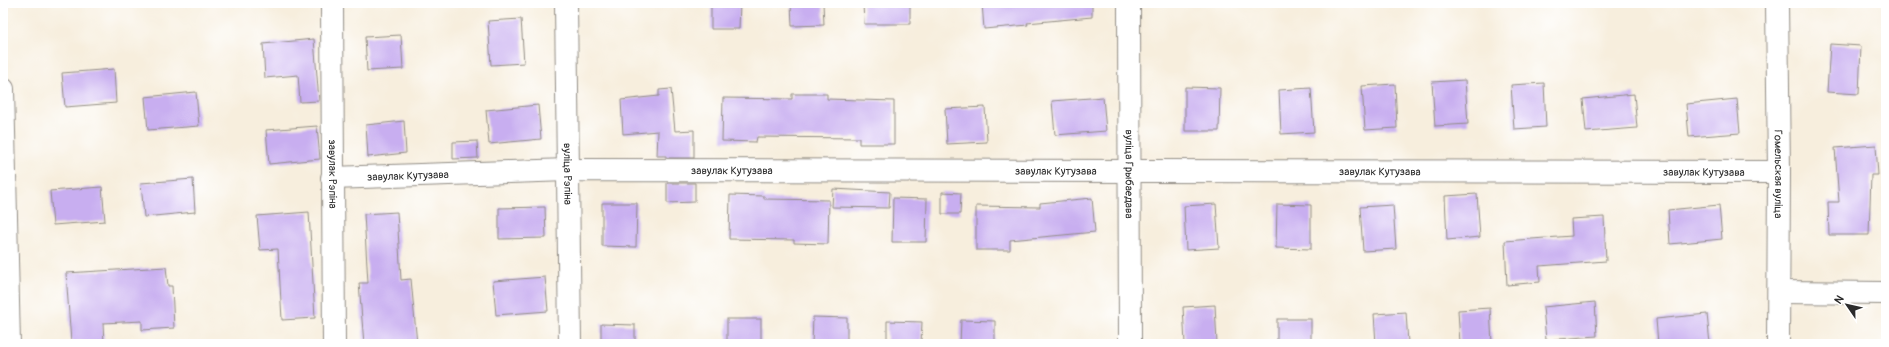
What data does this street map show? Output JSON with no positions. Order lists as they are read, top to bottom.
{
  "streets": {
    "street": [
      "завулак Кутузава",
      "вуліца Грыбаедава",
      "Гомельская вуліца",
      "завулак Рэпіна",
      "вуліца Рэпіна"
    ]
  },
  "crossings": [
    ["завулак Кутузава", "вуліца Грыбаедава"],
    ["завулак Кутузава", "Гомельская вуліца"],
    ["завулак Кутузава", "завулак Рэпіна"],
    ["завулак Кутузава", "вуліца Рэпіна"]
  ],
  "north": "top left"
}
